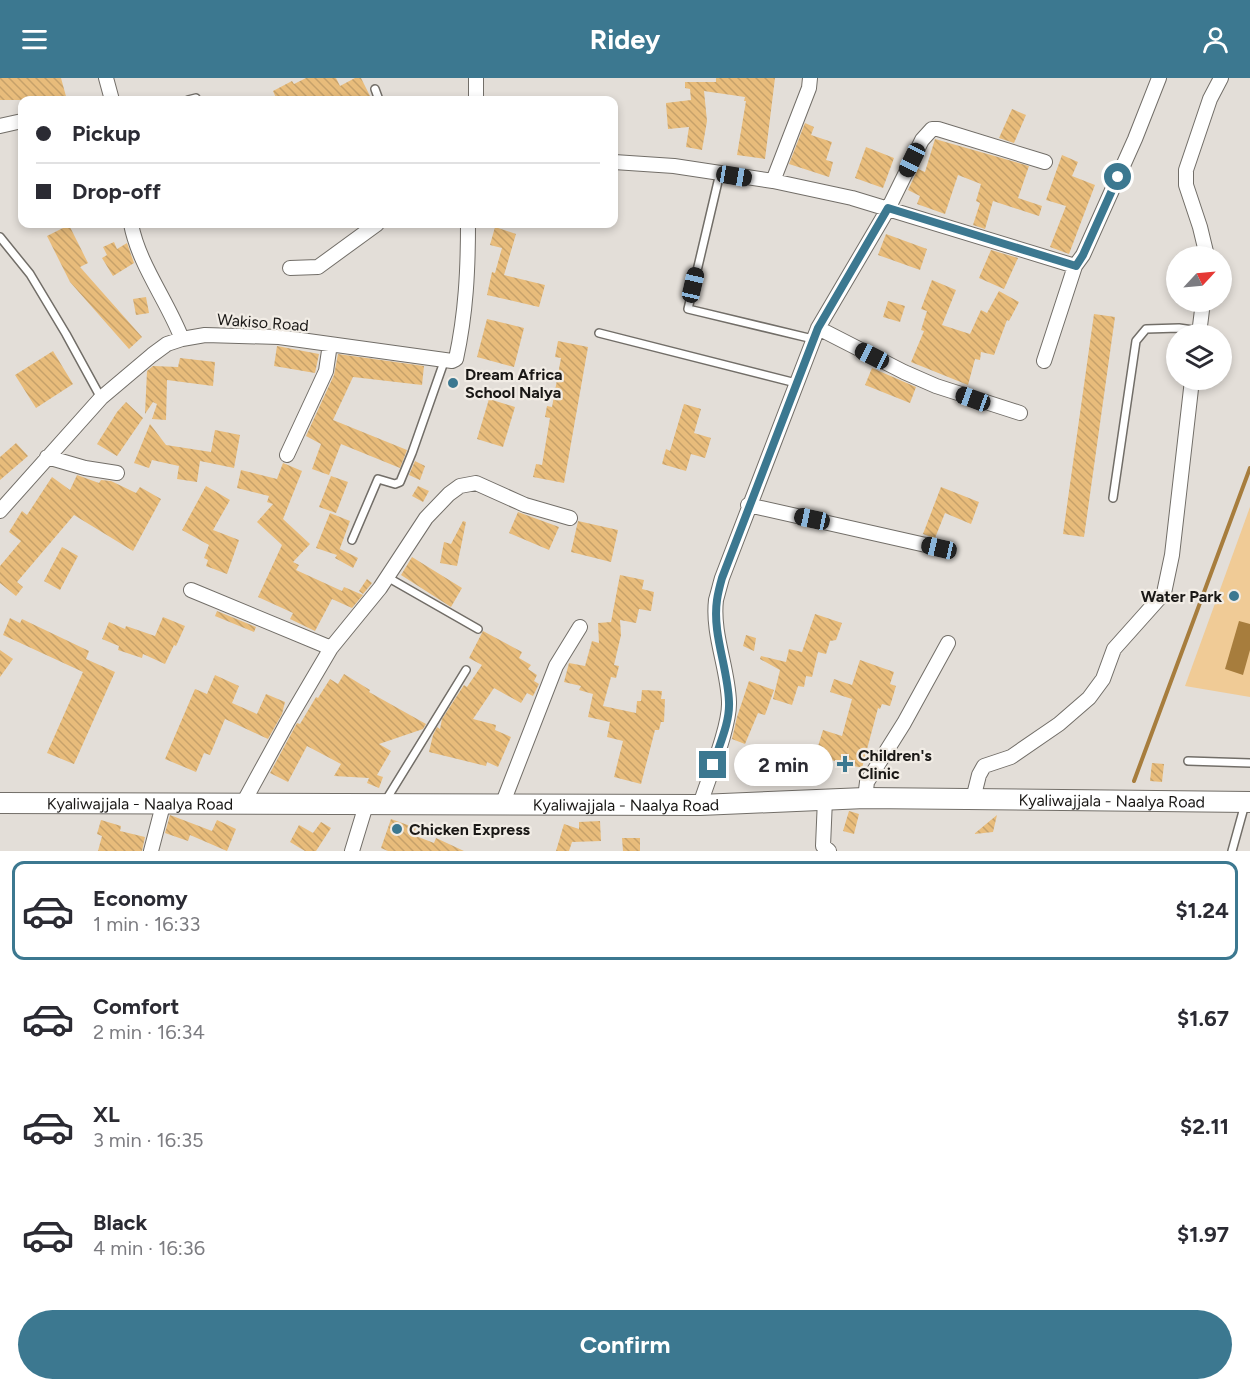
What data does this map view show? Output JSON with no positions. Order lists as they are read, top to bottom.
{
  "streets": {
    "main road": ["Kyaliwajjala - Naalya Road"],
    "street": ["Wakiso Road"]
  },
  "places": {
    "other": ["Dream Africa School Nalya", "Water Park", "Chicken Express"],
    "health": ["Children's Clinic"]
  },
  "north": "top right",
  "page": {
    "header": "Ridey",
    "banner": ["Pickup", "Drop-off"],
    "bubble": "2 min",
    "list": [
      {
        "name": "Economy",
        "note": "1 min · 16:33",
        "value": "$1.24"
      },
      {
        "name": "Comfort",
        "note": "2 min · 16:34",
        "value": "$1.67"
      },
      {
        "name": "XL",
        "note": "3 min · 16:35",
        "value": "$2.11"
      },
      {
        "name": "Black",
        "note": "4 min · 16:36",
        "value": "$1.97"
      }
    ],
    "buttons": "Confirm"
  }
}
